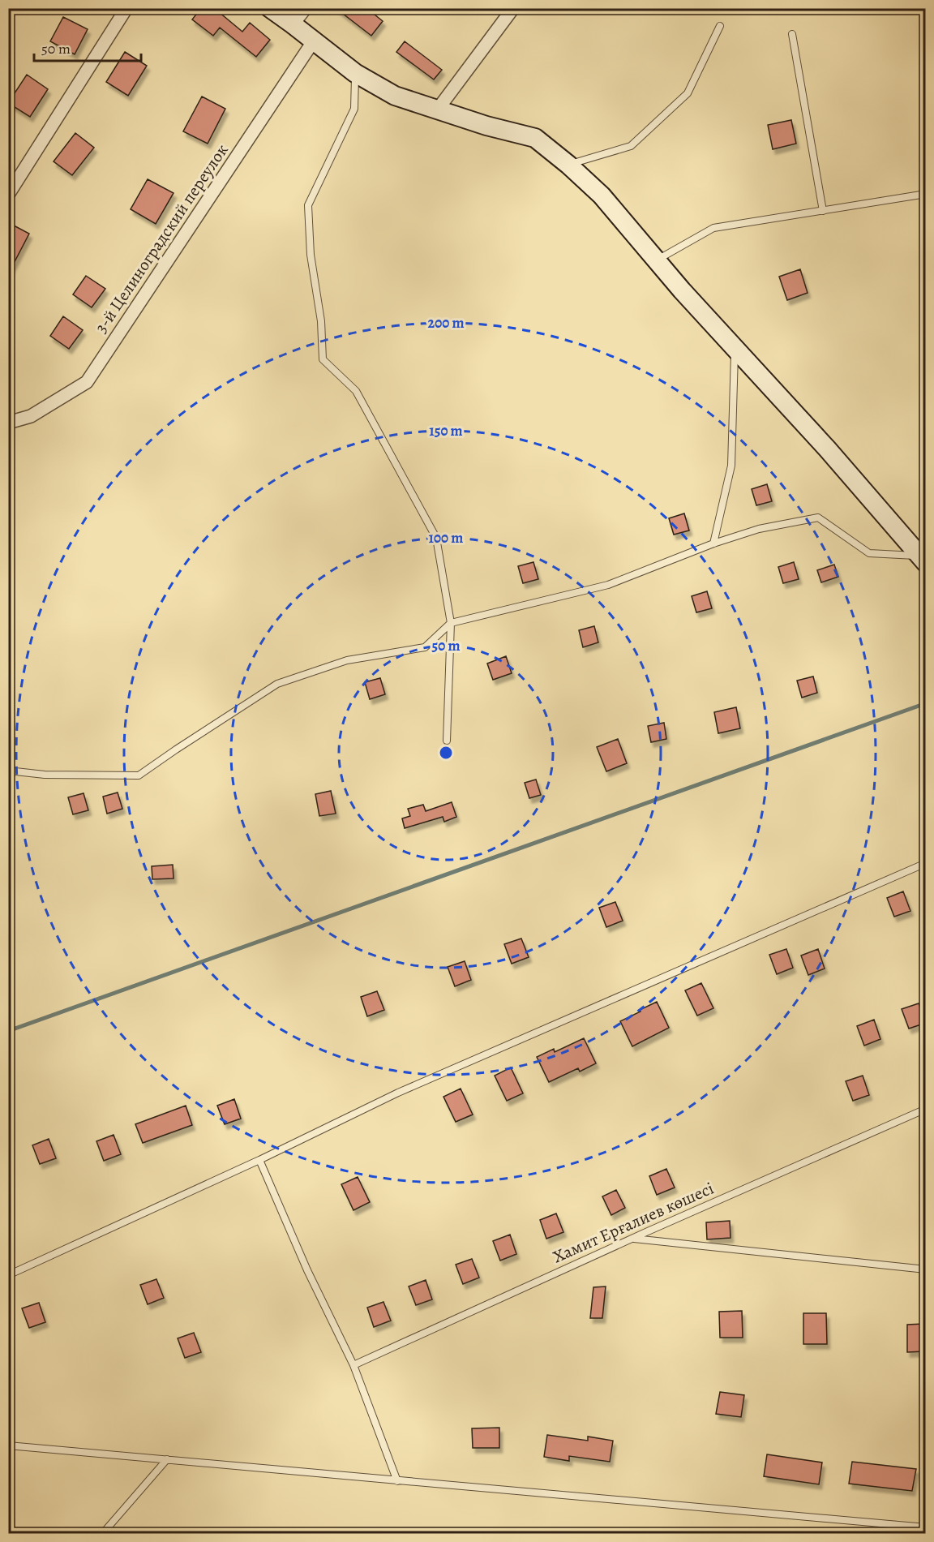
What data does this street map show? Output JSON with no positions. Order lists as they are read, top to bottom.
{
  "streets": {
    "street": ["3-й Целиноградский переулок"],
    "lane": ["Хамит Ерғалиев көшесі"]
  },
  "scale_bar": "50 m",
  "rings": [
    "200 m",
    "150 m",
    "100 m",
    "50 m"
  ]
}
